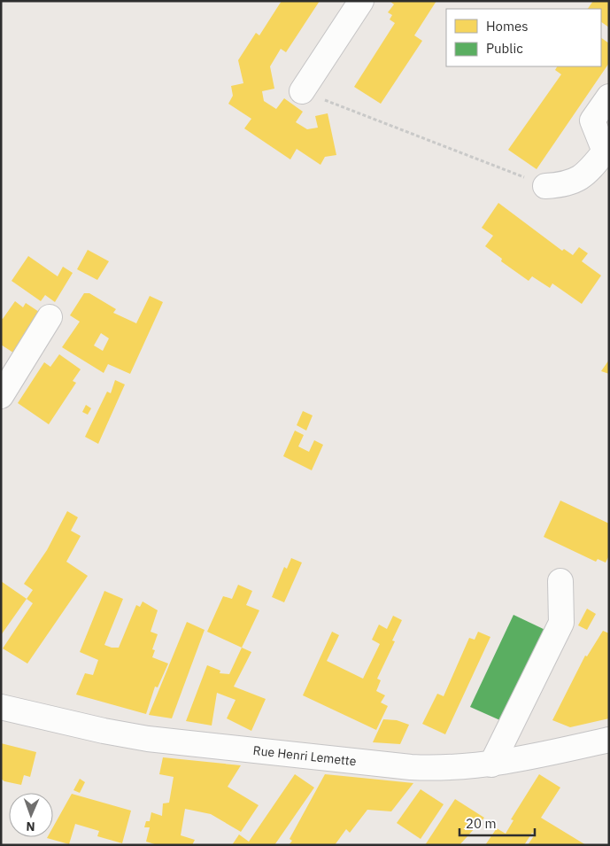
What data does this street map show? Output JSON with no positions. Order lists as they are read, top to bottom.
{
  "streets": {
    "street": ["Rue Henri Lemette"]
  },
  "legend": ["Homes", "Public"],
  "scale_bar": "20 m",
  "north": "bottom"
}
